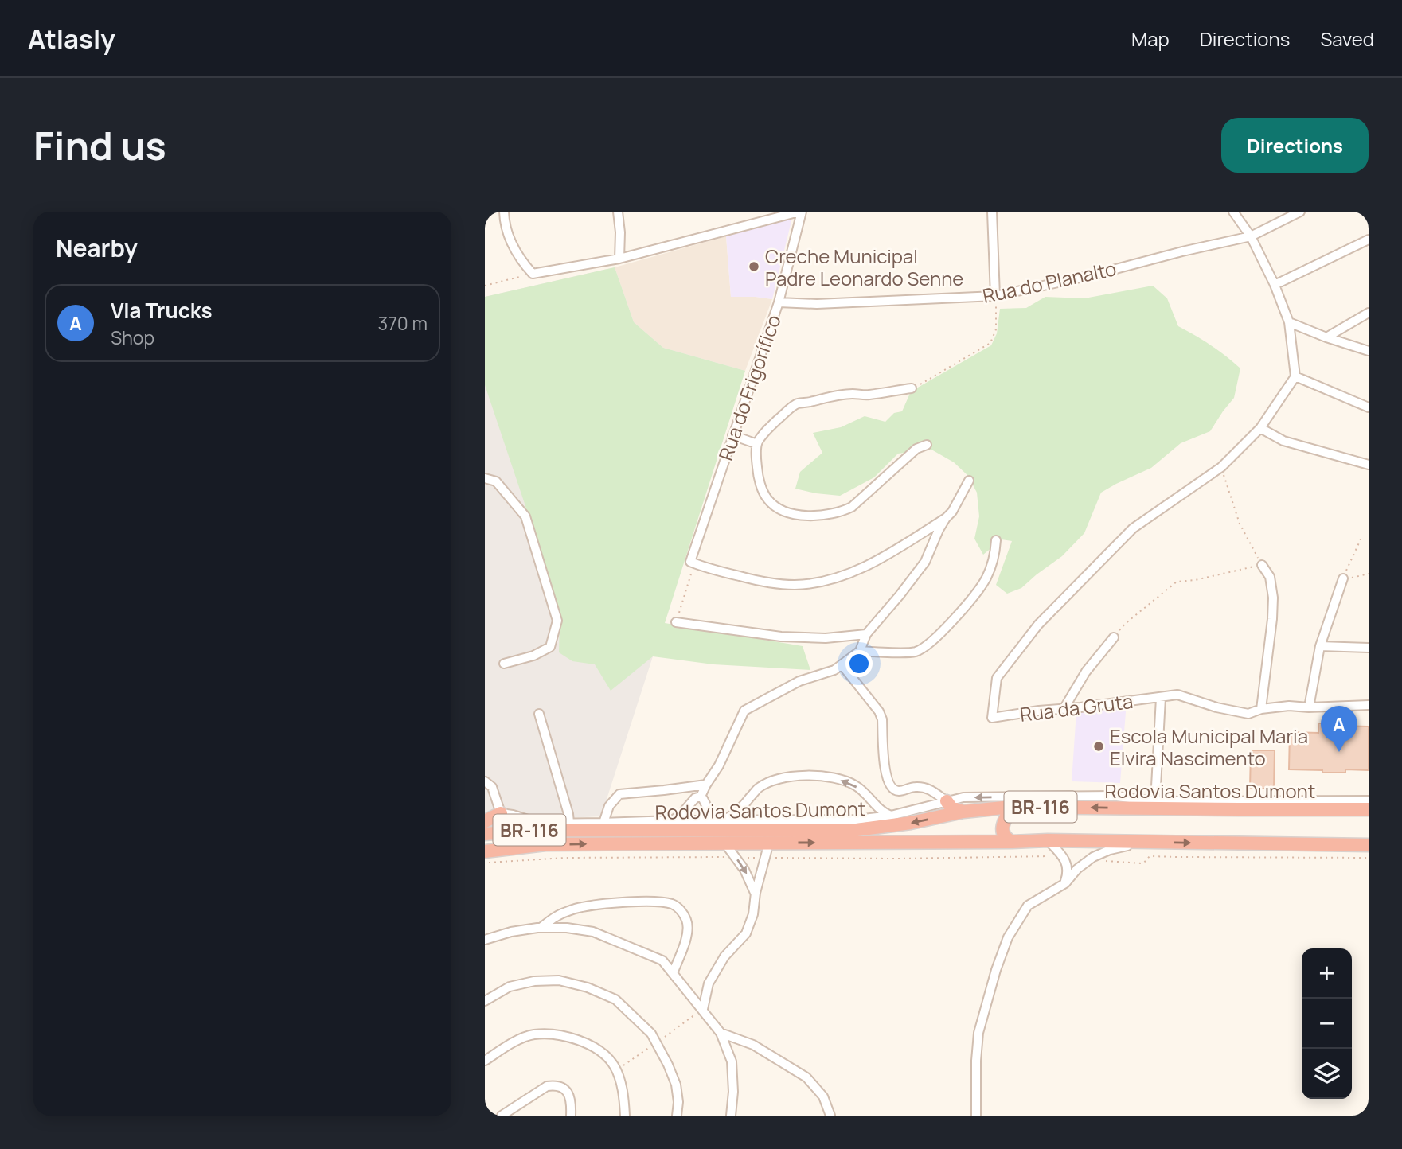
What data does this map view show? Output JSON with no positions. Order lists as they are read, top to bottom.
{
  "streets": {
    "highway": ["Rodovia Santos Dumont", "BR-116"],
    "street": ["Rua do Planalto", "Rua do Frigorífico", "Rua da Gruta"]
  },
  "crossings": [
    ["Rua do Planalto", "Rua do Frigorífico"]
  ],
  "places": ["Creche Municipal Padre Leonardo Senne", "Escola Municipal Maria Elvira Nascimento"],
  "page": {
    "header": "Atlasly",
    "nav": ["Map", "Directions", "Saved"],
    "buttons": "Directions",
    "title": "Find us",
    "heading": "Nearby",
    "list": [
      {
        "mark": "A",
        "name": "Via Trucks",
        "note": "Shop",
        "value": "370 m"
      }
    ],
    "pins": "A",
    "map_buttons": ["+", "−"]
  }
}
